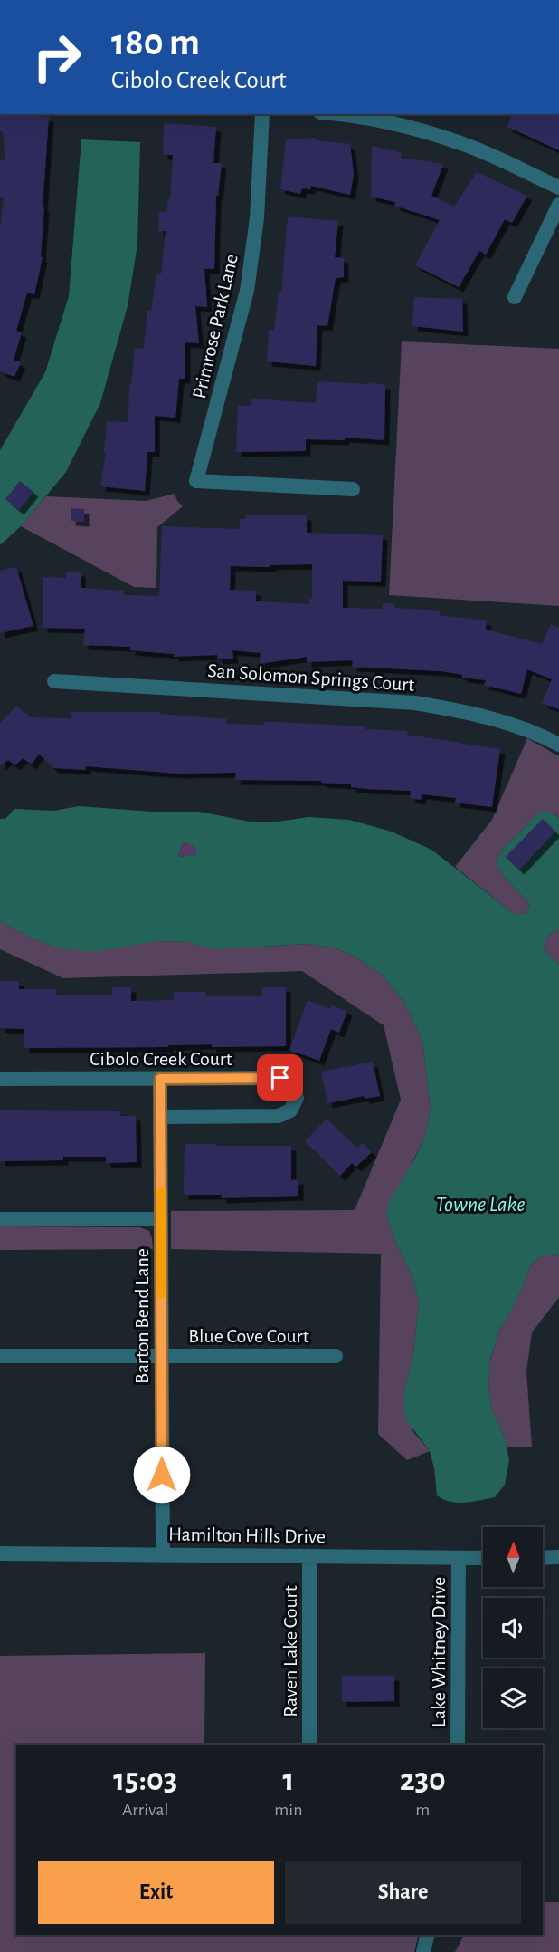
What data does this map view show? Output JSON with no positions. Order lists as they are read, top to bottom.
{
  "streets": {
    "street": [
      "Primrose Park Lane",
      "San Solomon Springs Court",
      "Cibolo Creek Court",
      "Barton Bend Lane",
      "Blue Cove Court",
      "Hamilton Hills Drive",
      "Raven Lake Court",
      "Lake Whitney Drive"
    ]
  },
  "crossings": [
    ["Cibolo Creek Court", "Barton Bend Lane"],
    ["Barton Bend Lane", "Blue Cove Court"],
    ["Barton Bend Lane", "Hamilton Hills Drive"],
    ["Hamilton Hills Drive", "Raven Lake Court"],
    ["Hamilton Hills Drive", "Lake Whitney Drive"]
  ],
  "water": ["Towne Lake"],
  "north": "top",
  "page": {
    "turn": ["180 m", "Cibolo Creek Court"],
    "eta": [
      "15:03",
      "Arrival",
      "1",
      "min",
      "230",
      "m"
    ],
    "buttons": ["Exit", "Share"]
  }
}
